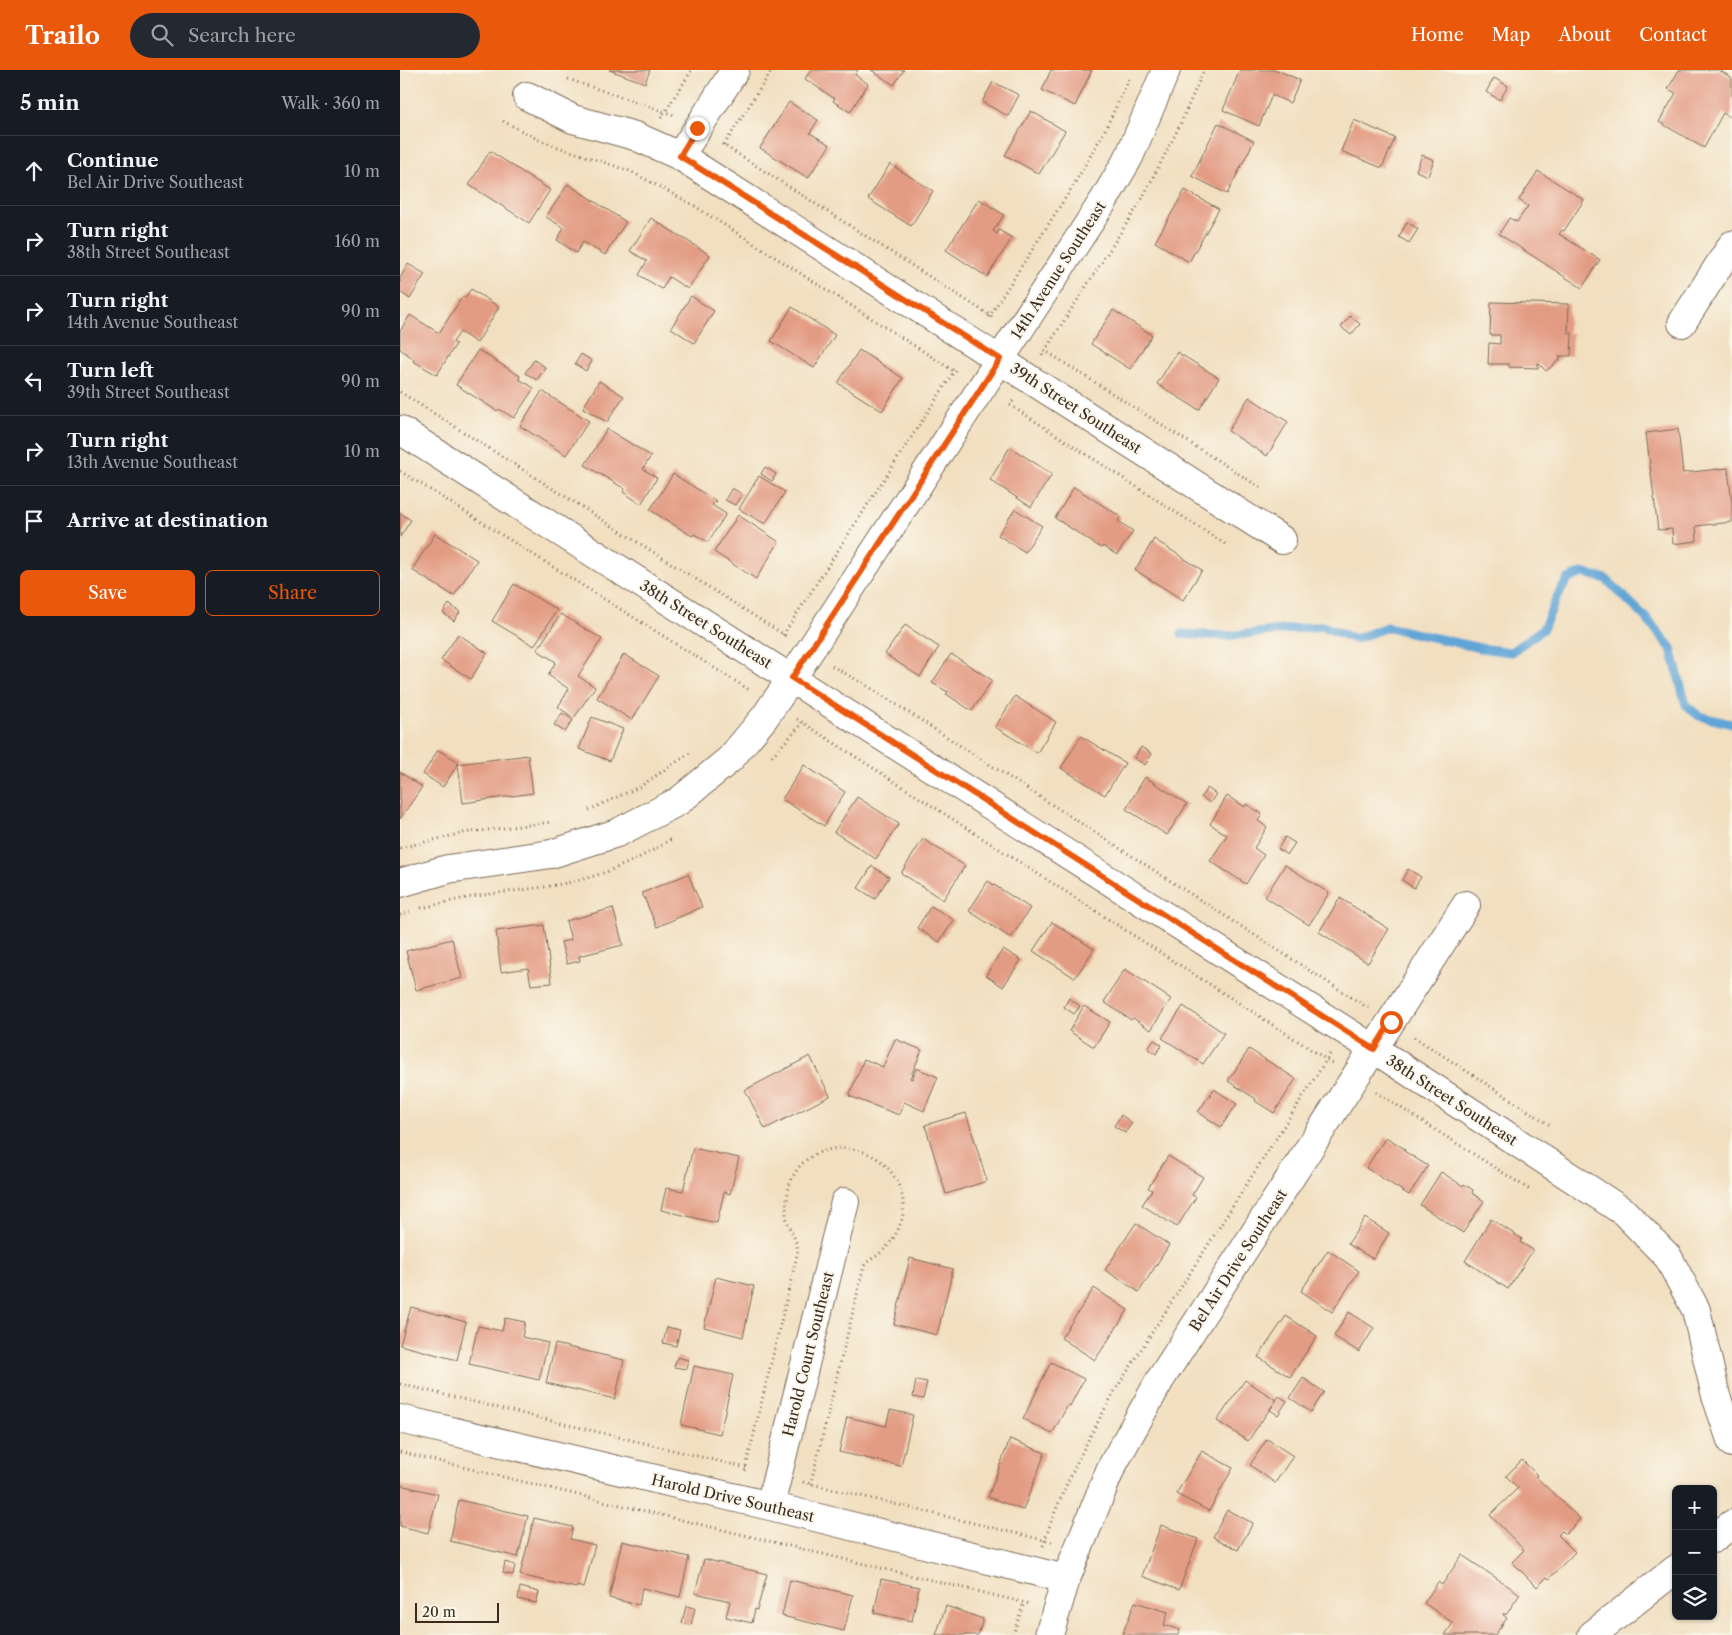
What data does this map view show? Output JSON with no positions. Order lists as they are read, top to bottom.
{
  "streets": {
    "street": [
      "14th Avenue Southeast",
      "39th Street Southeast",
      "38th Street Southeast",
      "Bel Air Drive Southeast",
      "Harold Court Southeast",
      "Harold Drive Southeast"
    ]
  },
  "crossings": [
    ["14th Avenue Southeast", "39th Street Southeast"],
    ["14th Avenue Southeast", "38th Street Southeast"],
    ["38th Street Southeast", "Bel Air Drive Southeast"],
    ["Bel Air Drive Southeast", "Harold Drive Southeast"],
    ["Harold Court Southeast", "Harold Drive Southeast"]
  ],
  "scale_bar": "20 m",
  "page": {
    "header": "Trailo",
    "search": "Search here",
    "nav": [
      "Home",
      "Map",
      "About",
      "Contact"
    ],
    "heading": ["5 min", "Walk · 360 m"],
    "list": [
      ["Continue", "Bel Air Drive Southeast", "10 m"],
      ["Turn right", "38th Street Southeast", "160 m"],
      ["Turn right", "14th Avenue Southeast", "90 m"],
      ["Turn left", "39th Street Southeast", "90 m"],
      ["Turn right", "13th Avenue Southeast", "10 m"],
      "Arrive at destination"
    ],
    "buttons": ["Save", "Share"],
    "map_buttons": ["+", "−"],
    "scale": "20 m"
  }
}
